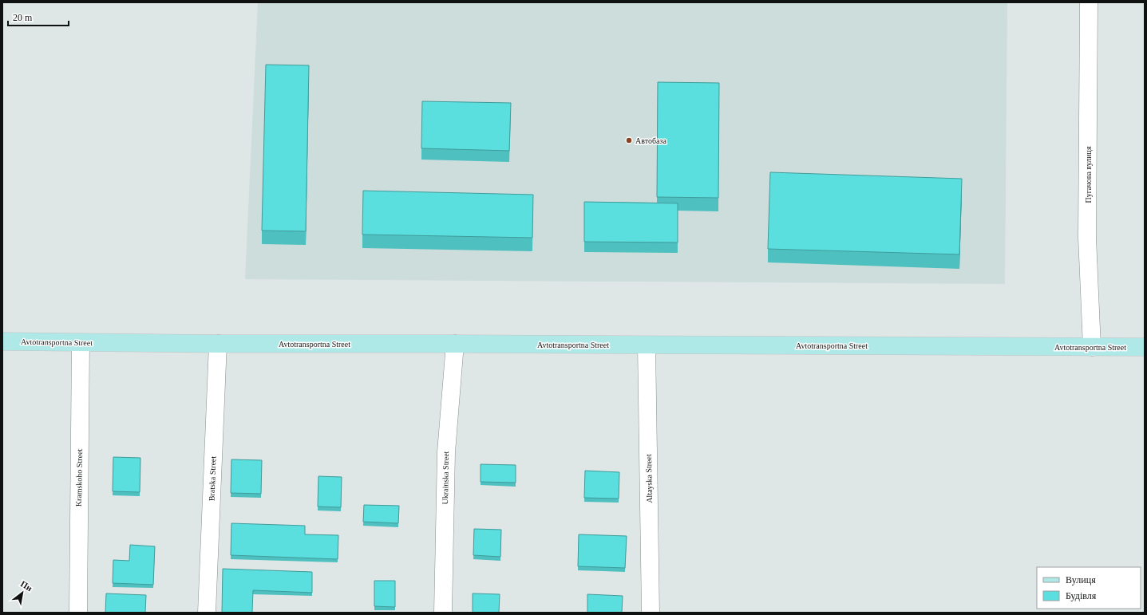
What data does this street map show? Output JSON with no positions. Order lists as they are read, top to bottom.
{
  "streets": {
    "main road": ["Avtotransportna Street"],
    "street": [
      "Пугачова вулиця",
      "Kramskoho Street",
      "Ukrainska Street",
      "Bratska Street",
      "Altayska Street"
    ]
  },
  "crossings": [
    ["Пугачова вулиця", "Avtotransportna Street"],
    ["Avtotransportna Street", "Kramskoho Street"],
    ["Avtotransportna Street", "Ukrainska Street"],
    ["Avtotransportna Street", "Bratska Street"],
    ["Avtotransportna Street", "Altayska Street"]
  ],
  "places": ["Автобаза"],
  "legend": ["Вулиця", "Будівля"],
  "scale_bar": "20 m",
  "north": "top right"
}
